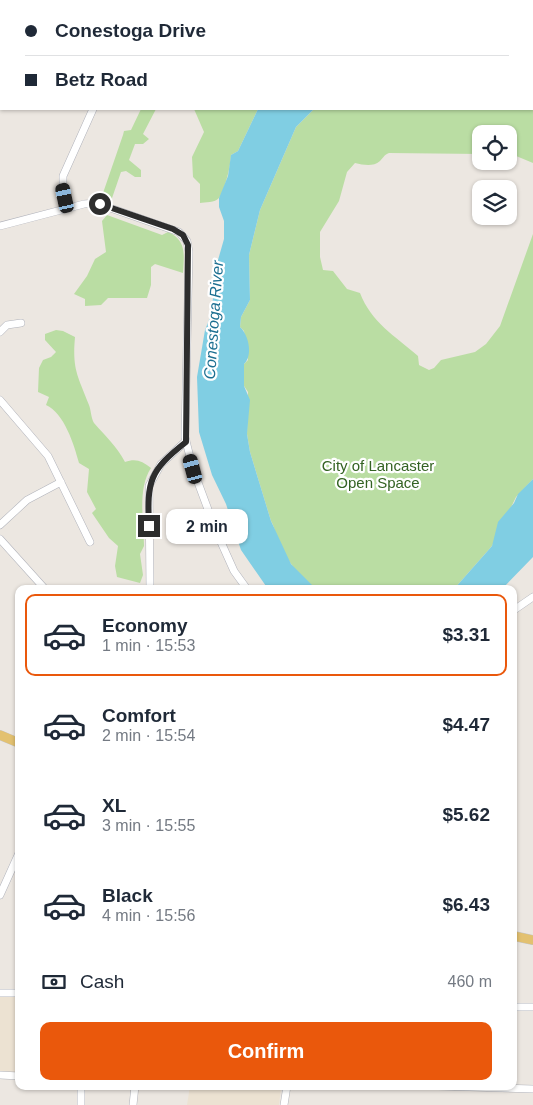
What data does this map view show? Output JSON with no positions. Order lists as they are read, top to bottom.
{
  "water": ["Conestoga River"],
  "parks": ["City of Lancaster Open Space"],
  "page": {
    "banner": ["Conestoga Drive", "Betz Road"],
    "bubble": "2 min",
    "list": [
      {
        "name": "Economy",
        "note": "1 min · 15:53",
        "value": "$3.31"
      },
      {
        "name": "Comfort",
        "note": "2 min · 15:54",
        "value": "$4.47"
      },
      {
        "name": "XL",
        "note": "3 min · 15:55",
        "value": "$5.62"
      },
      {
        "name": "Black",
        "note": "4 min · 15:56",
        "value": "$6.43"
      }
    ],
    "pay": ["Cash", "460 m"],
    "buttons": "Confirm"
  }
}
